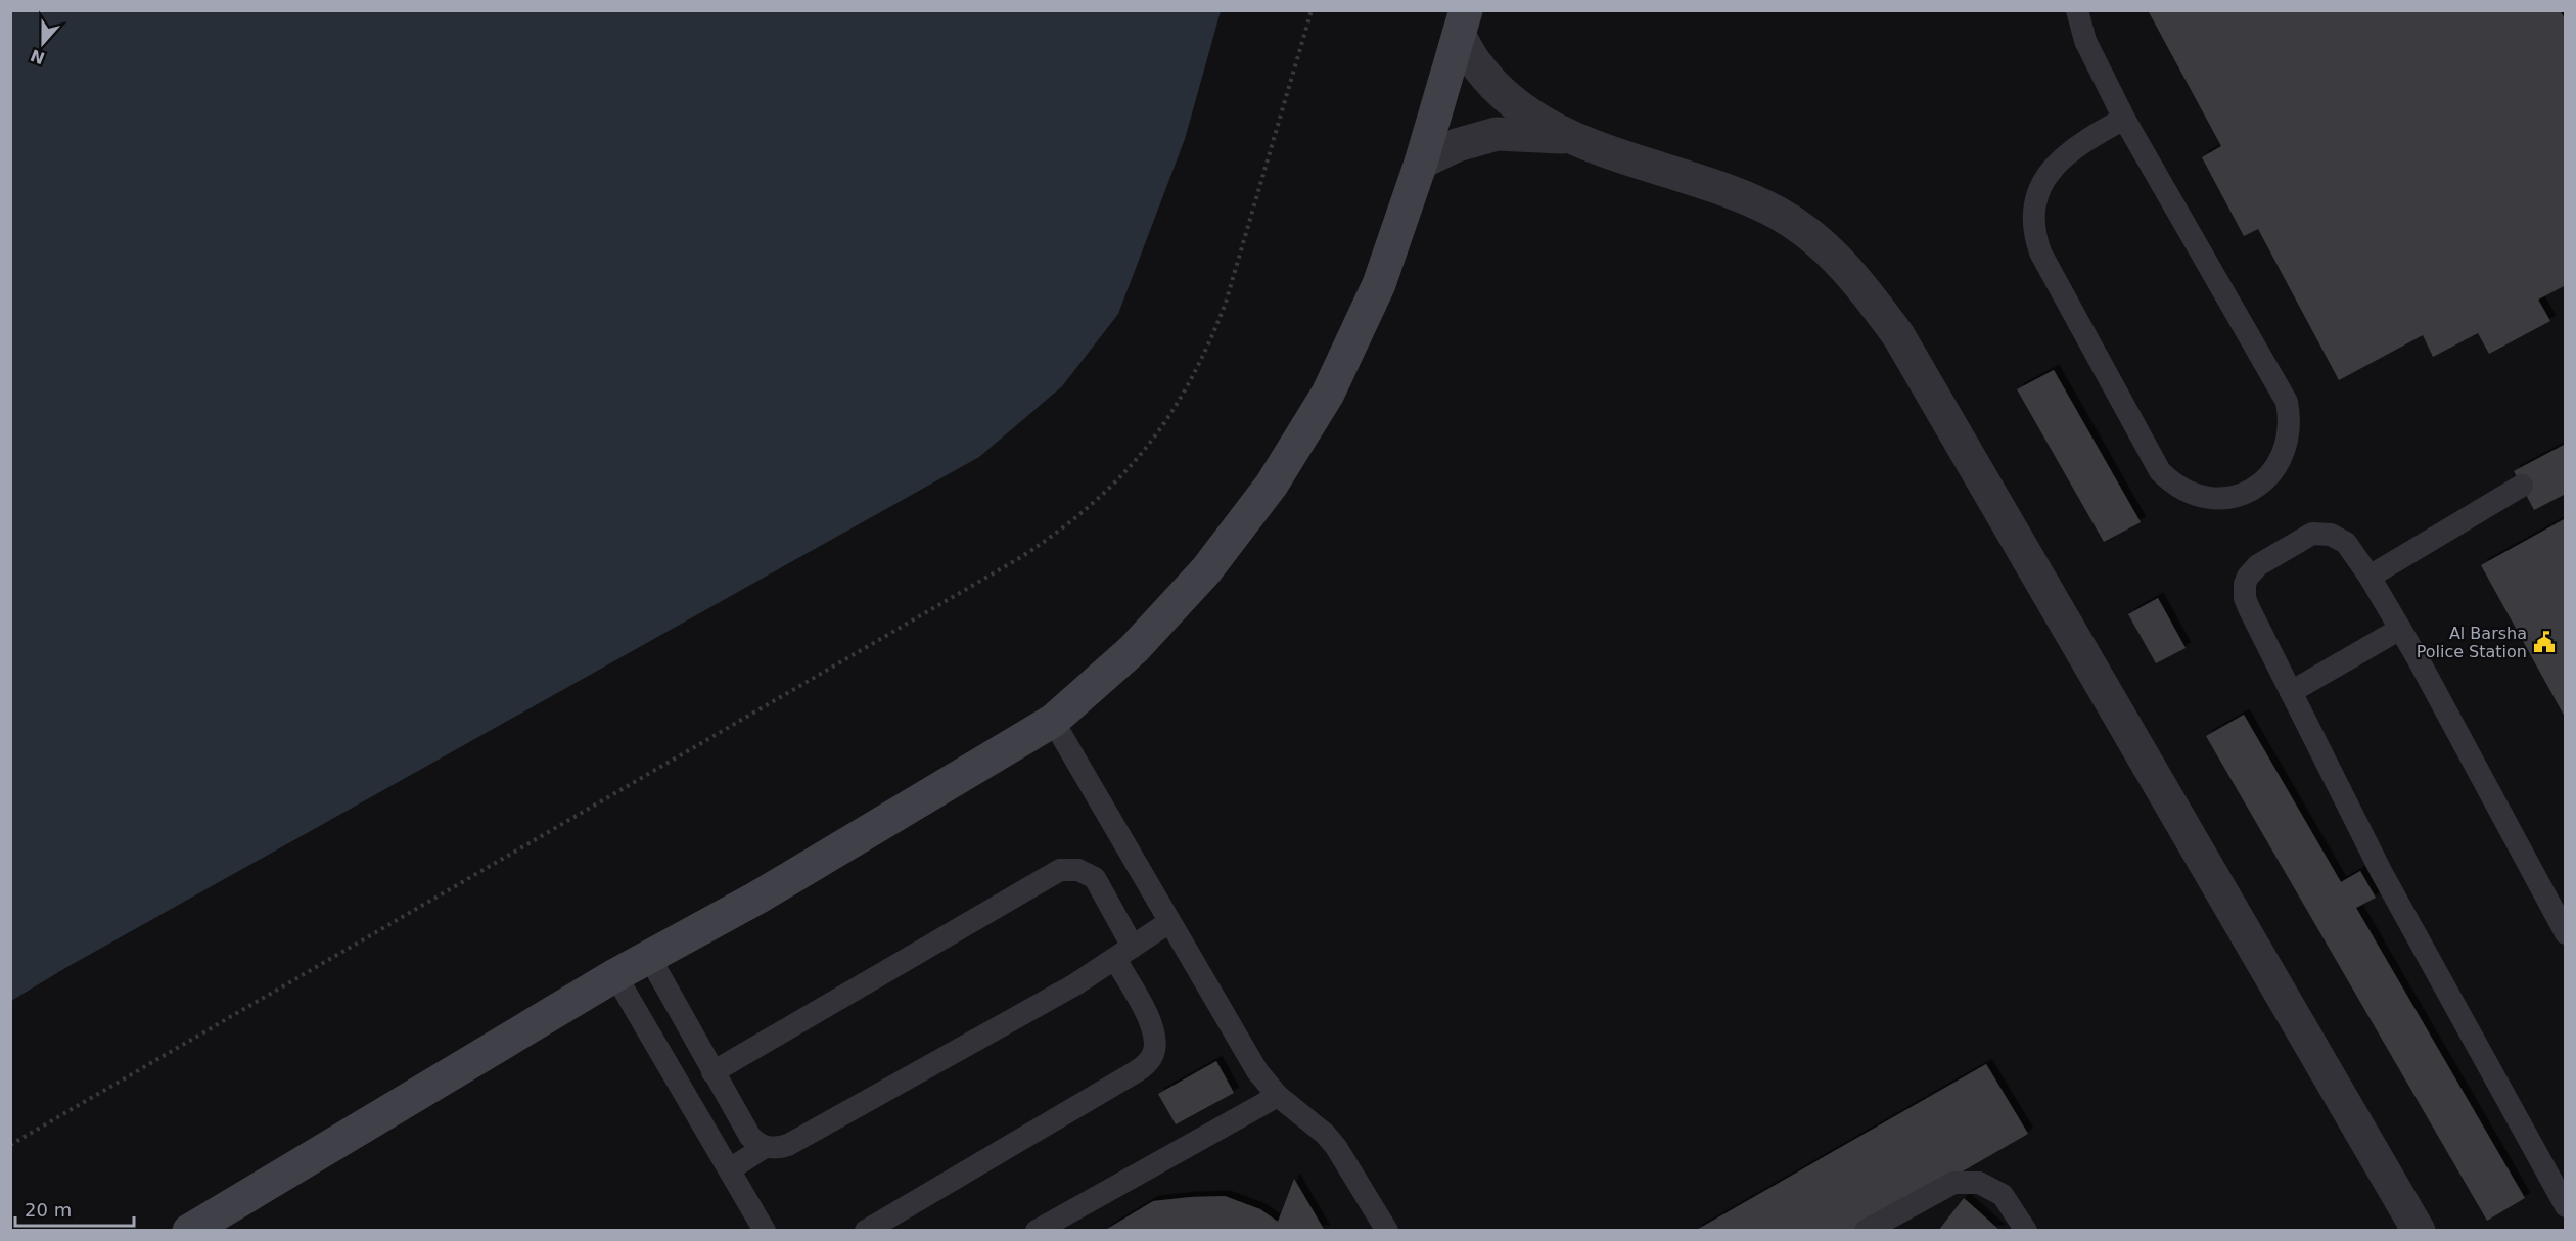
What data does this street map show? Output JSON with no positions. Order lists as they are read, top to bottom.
{
  "places": {
    "public building": ["Al Barsha Police Station"]
  },
  "scale_bar": "20 m",
  "north": "bottom"
}
